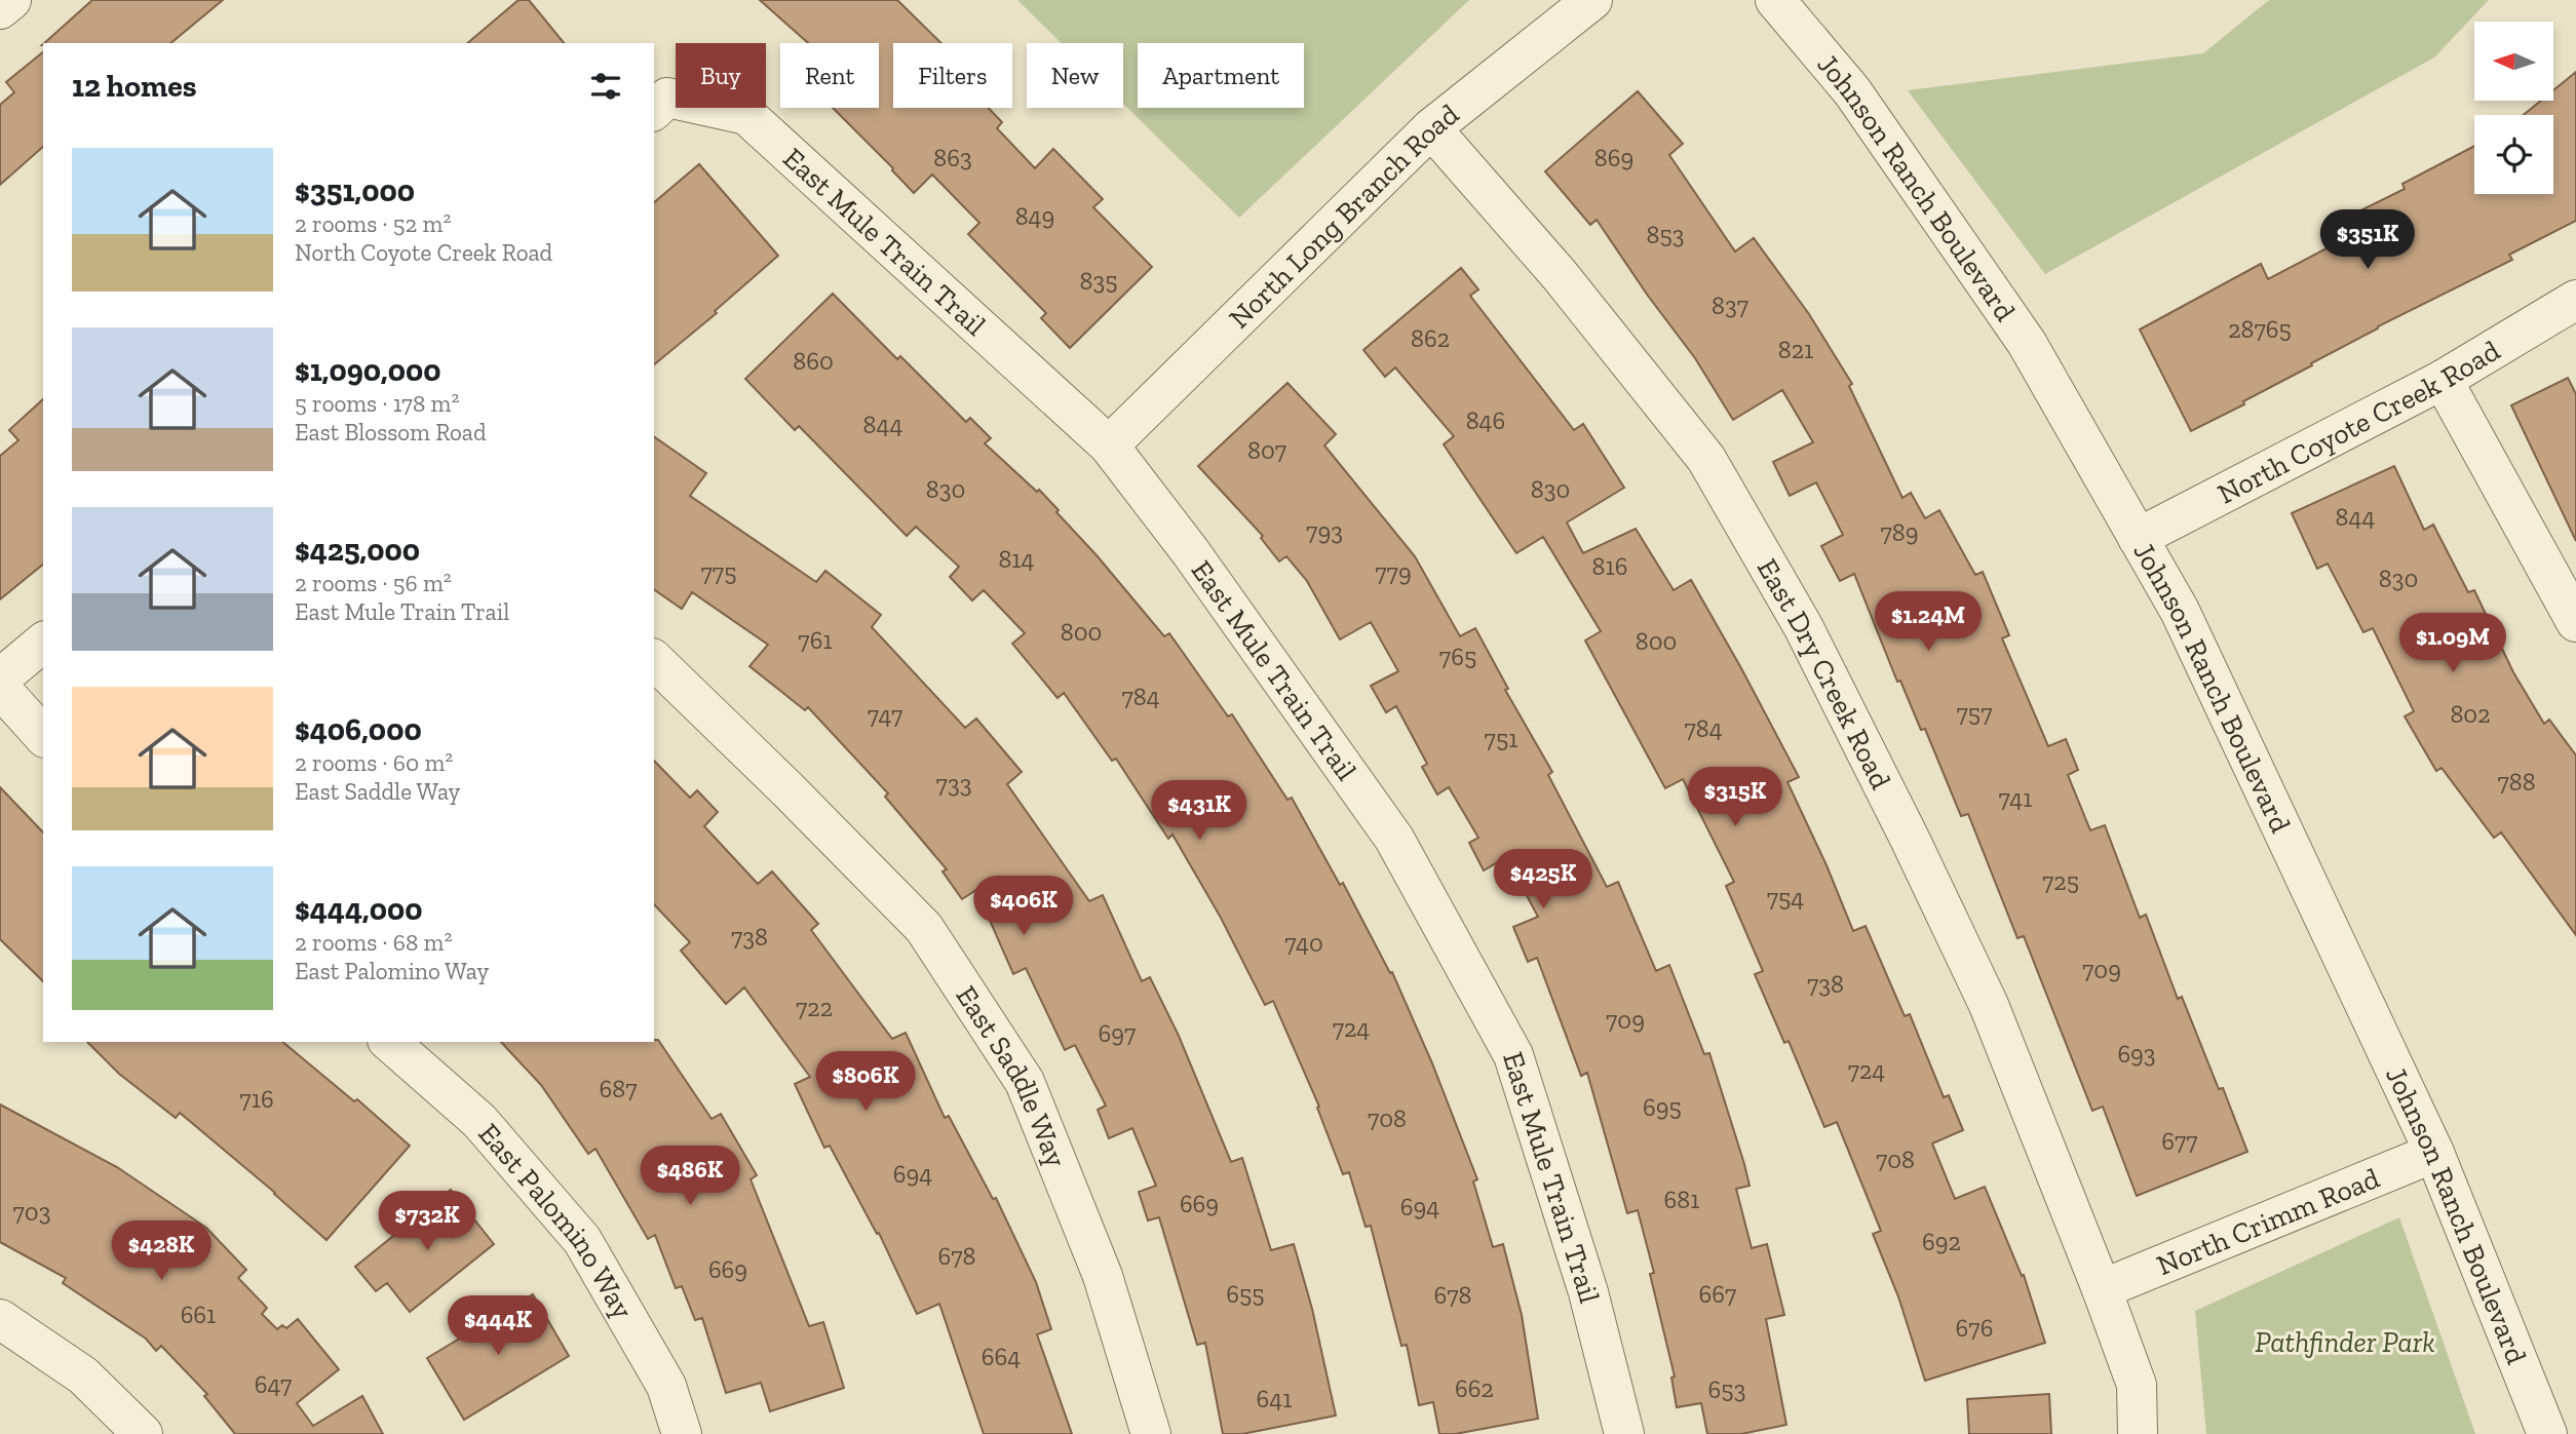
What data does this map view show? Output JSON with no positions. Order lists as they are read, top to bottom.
{
  "streets": {
    "street": [
      "Johnson Ranch Boulevard",
      "North Long Branch Road",
      "East Mule Train Trail",
      "North Coyote Creek Road",
      "East Dry Creek Road",
      "East Saddle Way",
      "North Crimm Road",
      "East Palomino Way"
    ]
  },
  "crossings": [
    ["Johnson Ranch Boulevard", "North Coyote Creek Road"],
    ["Johnson Ranch Boulevard", "North Crimm Road"],
    ["North Long Branch Road", "East Mule Train Trail"],
    ["North Long Branch Road", "East Dry Creek Road"],
    ["East Dry Creek Road", "North Crimm Road"]
  ],
  "parks": ["Pathfinder Park"],
  "house_numbers": [
    "863",
    "869",
    "849",
    "853",
    "835",
    "837",
    "28765",
    "862",
    "821",
    "860",
    "846",
    "844",
    "807",
    "830",
    "830",
    "844",
    "793",
    "789",
    "814",
    "816",
    "775",
    "779",
    "830",
    "800",
    "761",
    "800",
    "765",
    "784",
    "757",
    "802",
    "747",
    "784",
    "751",
    "788",
    "733",
    "741",
    "725",
    "754",
    "738",
    "740",
    "709",
    "738",
    "722",
    "709",
    "724",
    "697",
    "693",
    "724",
    "687",
    "716",
    "695",
    "708",
    "677",
    "708",
    "694",
    "681",
    "669",
    "694",
    "703",
    "692",
    "678",
    "669",
    "655",
    "667",
    "678",
    "661",
    "676",
    "664",
    "647",
    "662",
    "653",
    "641"
  ],
  "north": "left",
  "page": {
    "chip": [
      "Buy",
      "Rent",
      "Filters",
      "New",
      "Apartment"
    ],
    "heading": "12 homes",
    "list": [
      {
        "name": "$351,000",
        "note": "2 rooms · 52 m² · North Coyote Creek Road"
      },
      {
        "name": "$1,090,000",
        "note": "5 rooms · 178 m² · East Blossom Road"
      },
      {
        "name": "$425,000",
        "note": "2 rooms · 56 m² · East Mule Train Trail"
      },
      {
        "name": "$406,000",
        "note": "2 rooms · 60 m² · East Saddle Way"
      },
      {
        "name": "$444,000",
        "note": "2 rooms · 68 m² · East Palomino Way"
      }
    ],
    "price": [
      "$351K",
      "$1.24M",
      "$1.09M",
      "$315K",
      "$431K",
      "$425K",
      "$406K",
      "$806K",
      "$486K",
      "$732K",
      "$428K",
      "$444K"
    ]
  }
}
